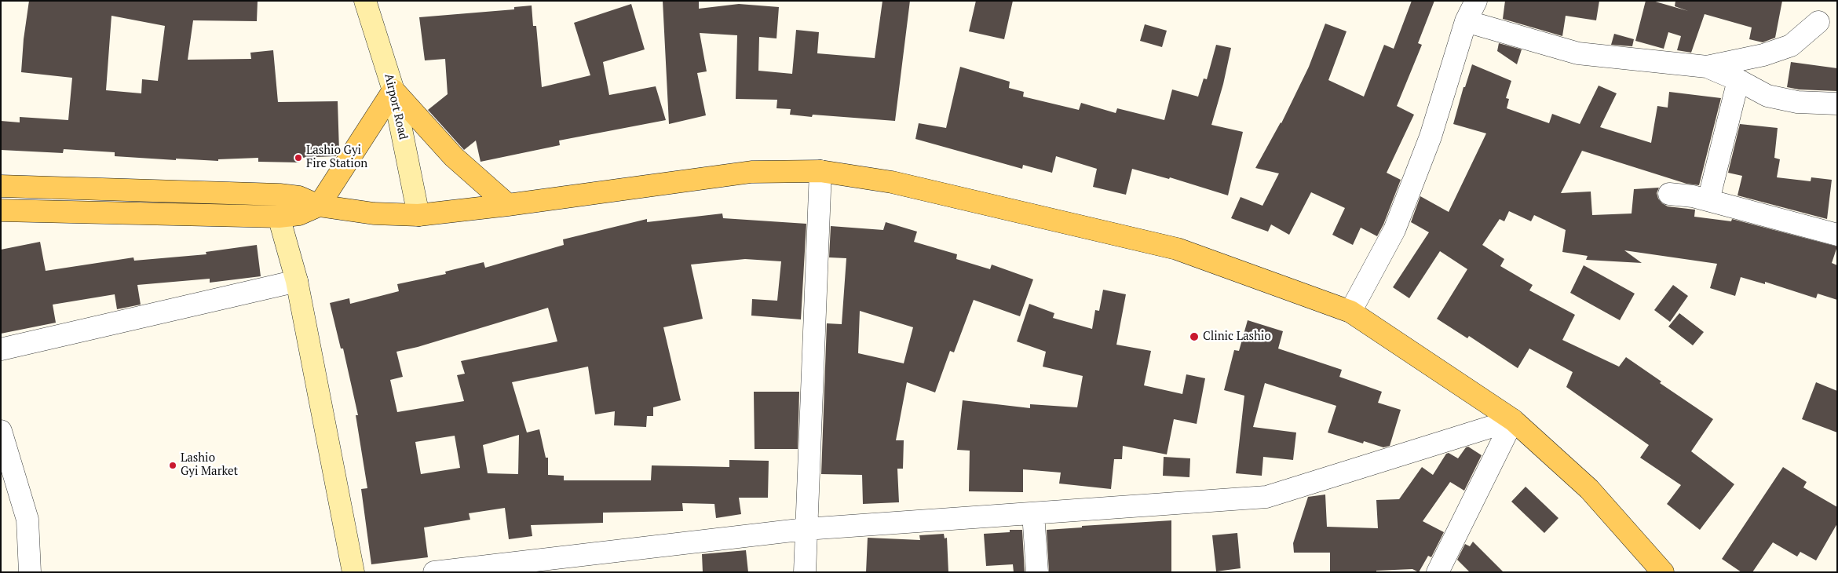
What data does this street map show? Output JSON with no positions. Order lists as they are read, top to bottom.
{
  "streets": {
    "street": ["Airport Road"]
  },
  "places": ["Lashio Gyi Fire Station", "Clinic Lashio", "Lashio Gyi Market"]
}
